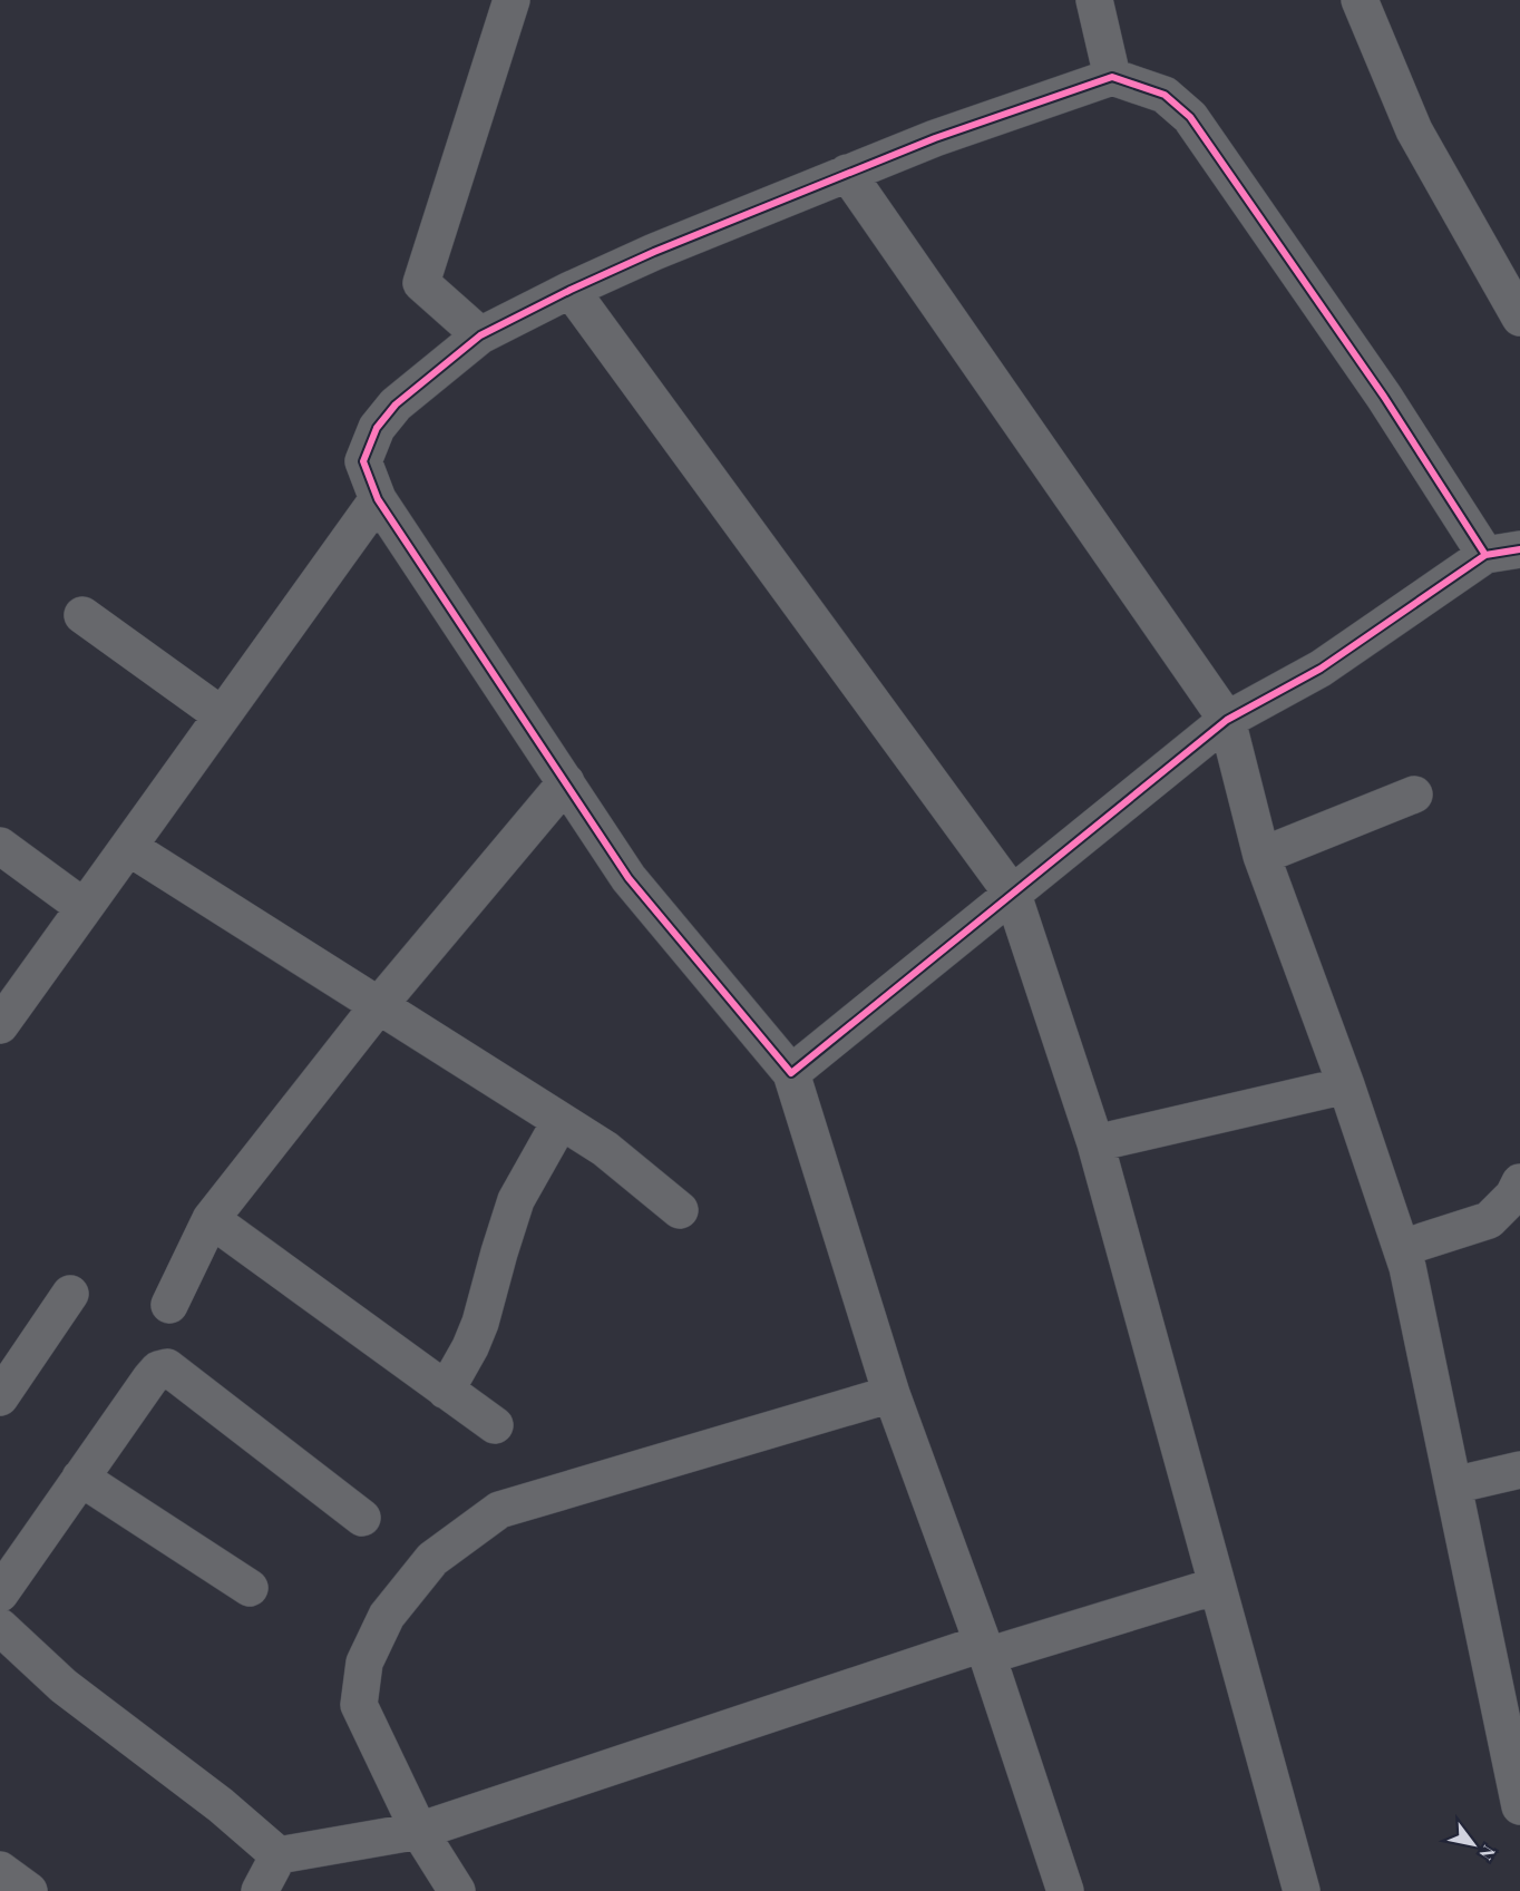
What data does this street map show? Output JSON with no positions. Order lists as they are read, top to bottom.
{
  "north": "bottom right"
}
